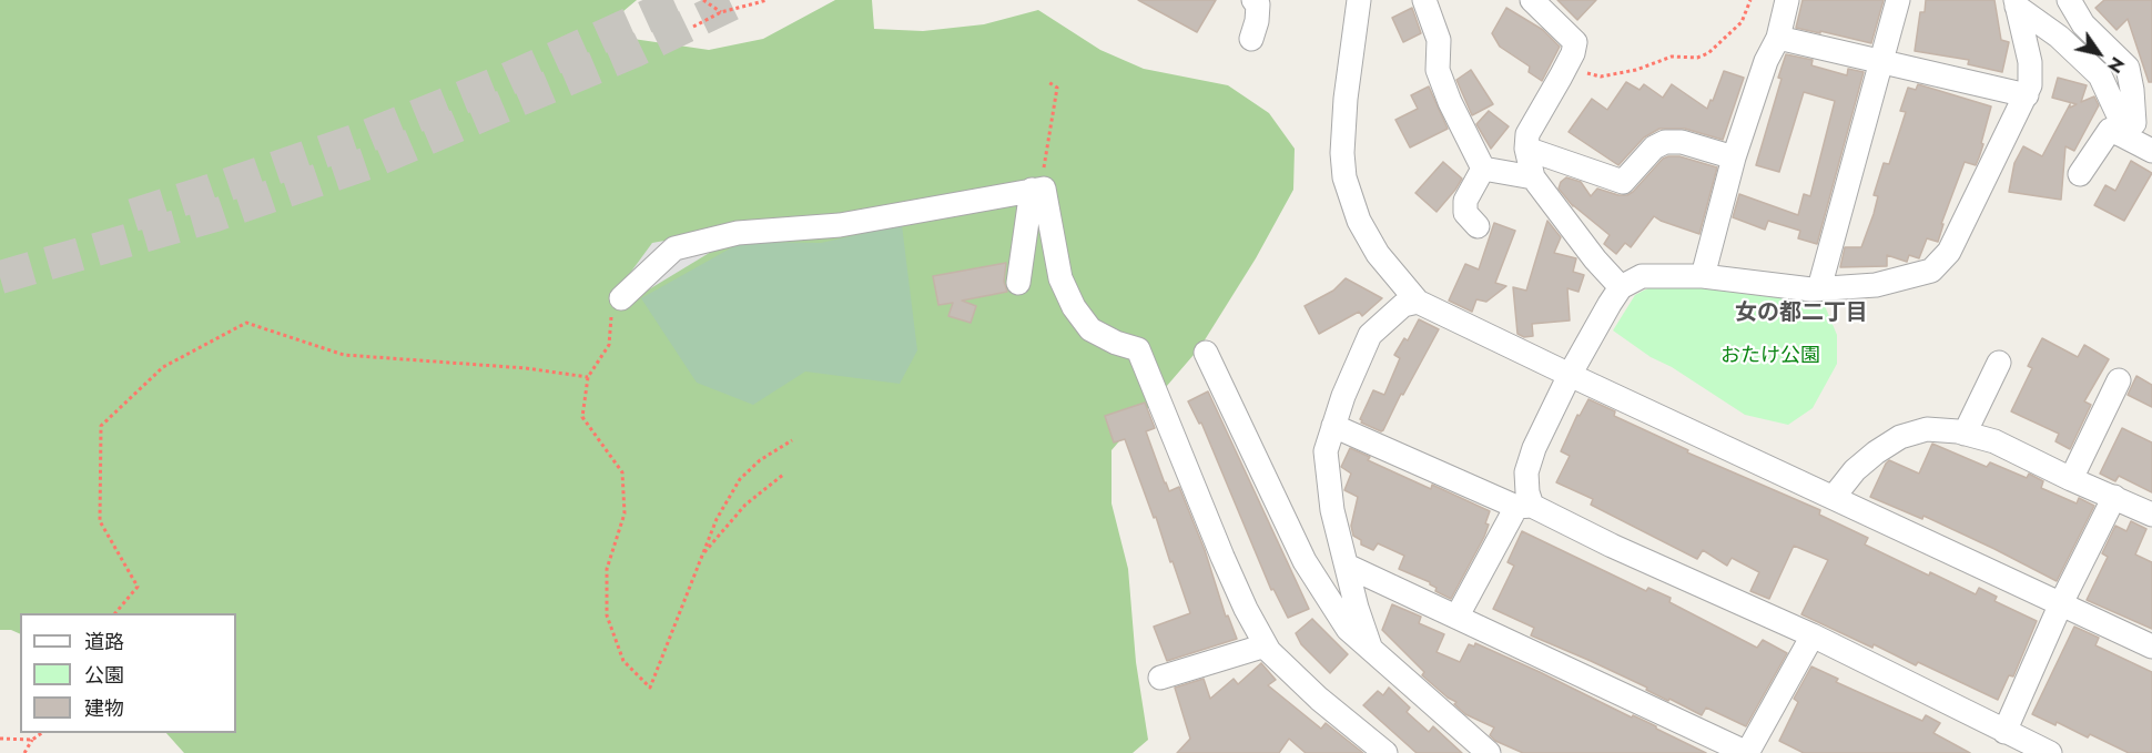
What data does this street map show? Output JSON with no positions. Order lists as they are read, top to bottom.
{
  "districts": ["女の都二丁目"],
  "parks": ["おたけ公園"],
  "legend": ["道路", "公園", "建物"],
  "north": "bottom right"
}
